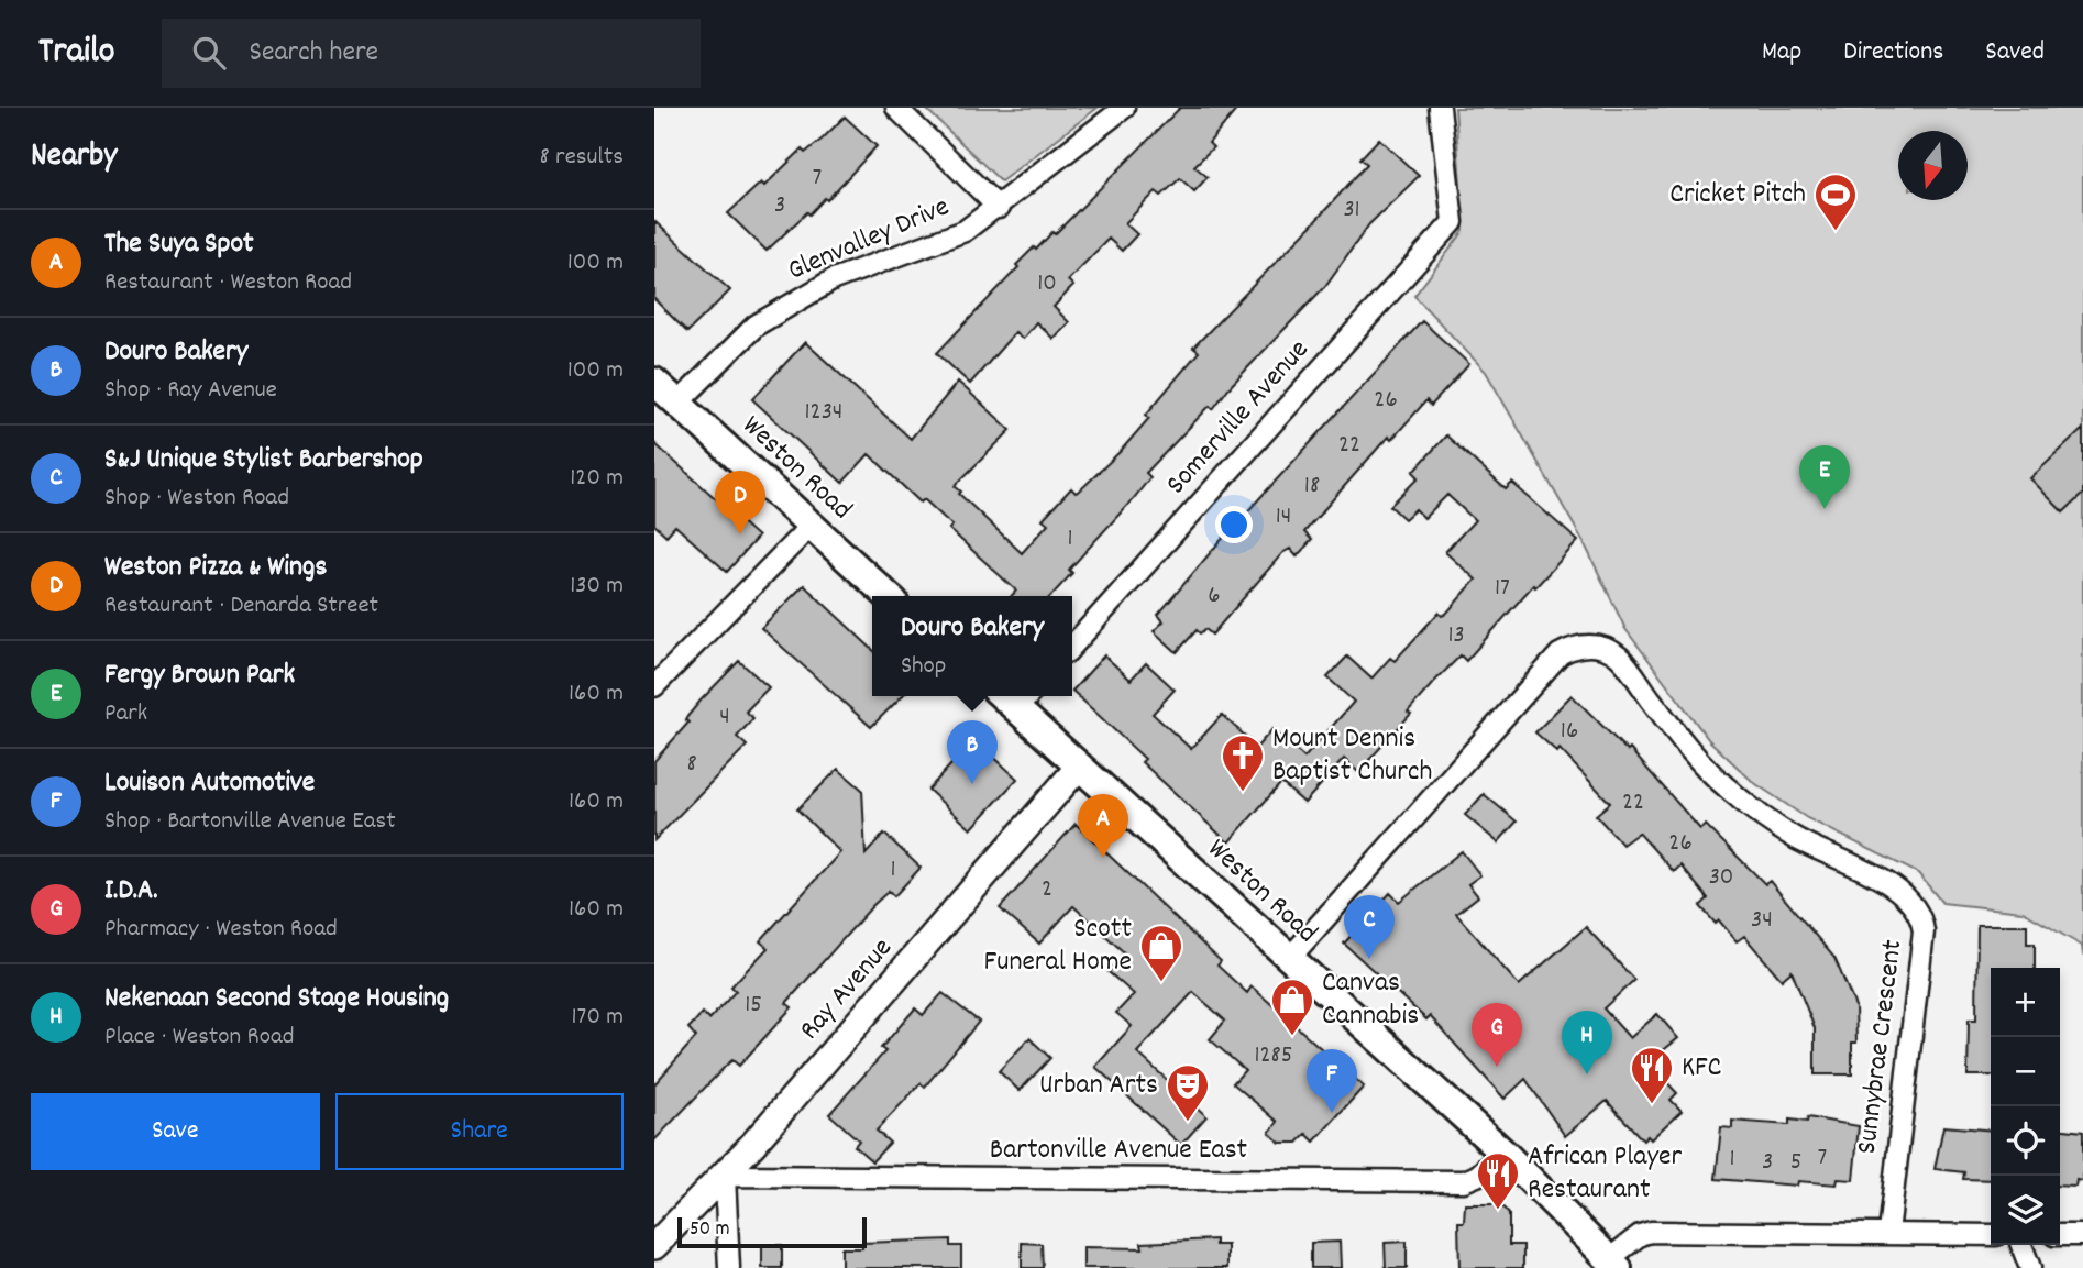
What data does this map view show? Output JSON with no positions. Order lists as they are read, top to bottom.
{
  "streets": {
    "main road": ["Weston Road"],
    "street": [
      "Glenvalley Drive",
      "Somerville Avenue",
      "Ray Avenue",
      "Sunnybrae Crescent",
      "Bartonville Avenue East"
    ]
  },
  "crossings": [
    ["Glenvalley Drive", "Weston Road"],
    ["Weston Road", "Ray Avenue"],
    ["Weston Road", "Sunnybrae Crescent"],
    ["Weston Road", "Bartonville Avenue East"],
    ["Ray Avenue", "Bartonville Avenue East"]
  ],
  "places": {
    "sports": ["Cricket Pitch"],
    "church": ["Mount Dennis Baptist Church"],
    "shop": ["Scott Funeral Home", "Canvas Cannabis"],
    "restaurant": ["KFC", "African Player Restaurant"],
    "theatre": ["Urban Arts"]
  },
  "house_numbers": [
    "7",
    "3",
    "31",
    "10",
    "26",
    "1234",
    "22",
    "18",
    "14",
    "1",
    "17",
    "6",
    "13",
    "4",
    "16",
    "8",
    "22",
    "26",
    "1",
    "30",
    "2",
    "34",
    "15",
    "1285",
    "7",
    "1",
    "3",
    "5"
  ],
  "scale_bar": "50 m",
  "north": "bottom",
  "page": {
    "header": "Trailo",
    "search": "Search here",
    "nav": ["Map", "Directions", "Saved"],
    "heading": ["Nearby", "8 results"],
    "list": [
      {
        "mark": "A",
        "name": "The Suya Spot",
        "note": "Restaurant · Weston Road",
        "value": "100 m"
      },
      {
        "mark": "B",
        "name": "Douro Bakery",
        "note": "Shop · Ray Avenue",
        "value": "100 m"
      },
      {
        "mark": "C",
        "name": "S&J Unique Stylist Barbershop",
        "note": "Shop · Weston Road",
        "value": "120 m"
      },
      {
        "mark": "D",
        "name": "Weston Pizza & Wings",
        "note": "Restaurant · Denarda Street",
        "value": "130 m"
      },
      {
        "mark": "E",
        "name": "Fergy Brown Park",
        "note": "Park",
        "value": "160 m"
      },
      {
        "mark": "F",
        "name": "Louison Automotive",
        "note": "Shop · Bartonville Avenue East",
        "value": "160 m"
      },
      {
        "mark": "G",
        "name": "I.D.A.",
        "note": "Pharmacy · Weston Road",
        "value": "160 m"
      },
      {
        "mark": "H",
        "name": "Nekenaan Second Stage Housing",
        "note": "Place · Weston Road",
        "value": "170 m"
      }
    ],
    "pins": [
      "E",
      "D",
      "B",
      "A",
      "C",
      "G",
      "H",
      "F"
    ],
    "popup": ["Douro Bakery", "Shop"],
    "map_buttons": ["+", "−"],
    "buttons": ["Save", "Share"],
    "scale": "50 m"
  }
}
